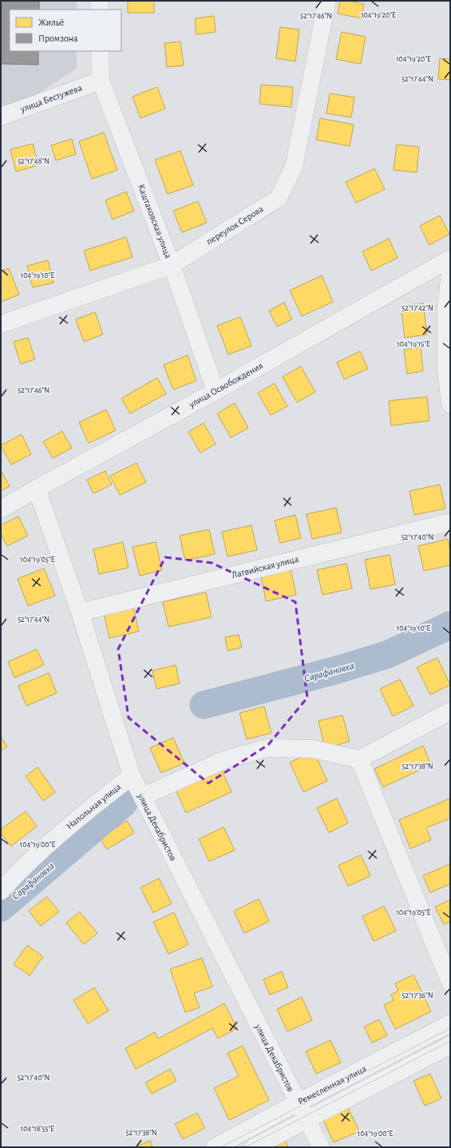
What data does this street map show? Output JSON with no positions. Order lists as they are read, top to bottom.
{
  "streets": {
    "street": [
      "улица Бестужева",
      "Каштаковская улица",
      "переулок Серова",
      "улица Освобождения",
      "Латвийская улица",
      "Напольная улица",
      "улица Декабристов",
      "Ремесленная улица"
    ]
  },
  "crossings": [
    ["улица Бестужева", "Каштаковская улица"],
    ["Каштаковская улица", "переулок Серова"],
    ["Каштаковская улица", "улица Освобождения"],
    ["улица Освобождения", "улица Декабристов"],
    ["Латвийская улица", "улица Декабристов"],
    ["Напольная улица", "улица Декабристов"],
    ["улица Декабристов", "Ремесленная улица"]
  ],
  "water": ["Сарафановка"],
  "legend": ["Жильё", "Промзона"],
  "coordinates": [
    "104°19'20\"E",
    "52°17'46\"N",
    "52°17'44\"N",
    "52°17'48\"N",
    "104°19'10\"E",
    "52°17'42\"N",
    "104°19'15\"E",
    "52°17'40\"N",
    "104°19'05\"E",
    "52°17'38\"N",
    "104°19'00\"E",
    "52°17'36\"N",
    "104°18'55\"E"
  ]
}
